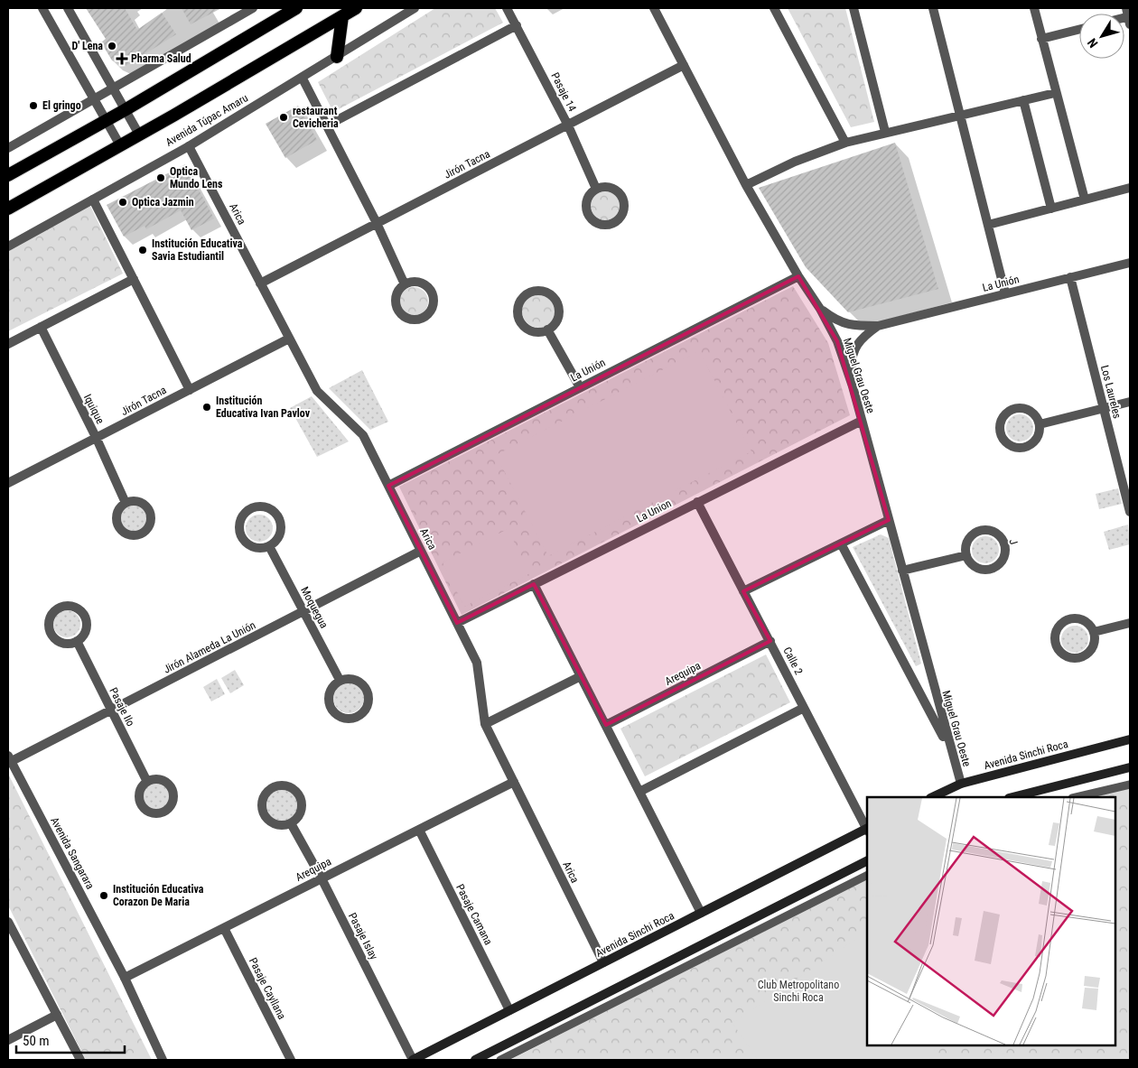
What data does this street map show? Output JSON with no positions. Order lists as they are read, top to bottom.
{
  "streets": {
    "highway": ["Avenida Túpac Amaru"],
    "main road": ["Avenida Sinchi Roca"],
    "street": [
      "Pasaje 14",
      "Jirón Tacna",
      "Arica",
      "La Unión",
      "Miguel Grau Oeste",
      "Los Laureles",
      "Iquique",
      "La Union",
      "J",
      "Moquegua",
      "Jirón Alameda La Unión",
      "Calle 2",
      "Arequipa",
      "Pasaje Ilo",
      "Avenida Sangarara",
      "Pasaje Camana",
      "Pasaje Islay",
      "Pasaje Cayllana"
    ]
  },
  "crossings": [
    ["Pasaje 14", "Jirón Tacna"],
    ["Avenida Túpac Amaru", "Arica"],
    ["Jirón Tacna", "Arica"],
    ["Jirón Tacna", "Miguel Grau Oeste"],
    ["Jirón Tacna", "Iquique"],
    ["Arica", "La Unión"],
    ["Arica", "La Union"],
    ["Arica", "Jirón Alameda La Unión"],
    ["Arica", "Arequipa"],
    ["Arica", "Avenida Sinchi Roca"],
    ["La Unión", "Miguel Grau Oeste"],
    ["La Unión", "Los Laureles"],
    ["Miguel Grau Oeste", "La Union"],
    ["Miguel Grau Oeste", "Avenida Sinchi Roca"],
    ["La Union", "Calle 2"],
    ["Moquegua", "Jirón Alameda La Unión"],
    ["Jirón Alameda La Unión", "Pasaje Ilo"],
    ["Jirón Alameda La Unión", "Avenida Sangarara"],
    ["Calle 2", "Arequipa"],
    ["Arequipa", "Avenida Sangarara"],
    ["Arequipa", "Pasaje Camana"],
    ["Arequipa", "Pasaje Islay"],
    ["Arequipa", "Pasaje Cayllana"],
    ["Avenida Sinchi Roca", "Pasaje Camana"],
    ["Avenida Sinchi Roca", "Pasaje Islay"]
  ],
  "parks": ["Club Metropolitano Sinchi Roca"],
  "places": {
    "other": [
      "D' Lena",
      "El gringo",
      "restaurant Cevicheria",
      "Optica Mundo Lens",
      "Optica Jazmin",
      "Institución Educativa Savia Estudiantil",
      "Institución Educativa Ivan Pavlov",
      "Institución Educativa Corazon De Maria"
    ],
    "health": ["Pharma Salud"]
  },
  "scale_bar": "50 m",
  "north": "bottom left"
}
